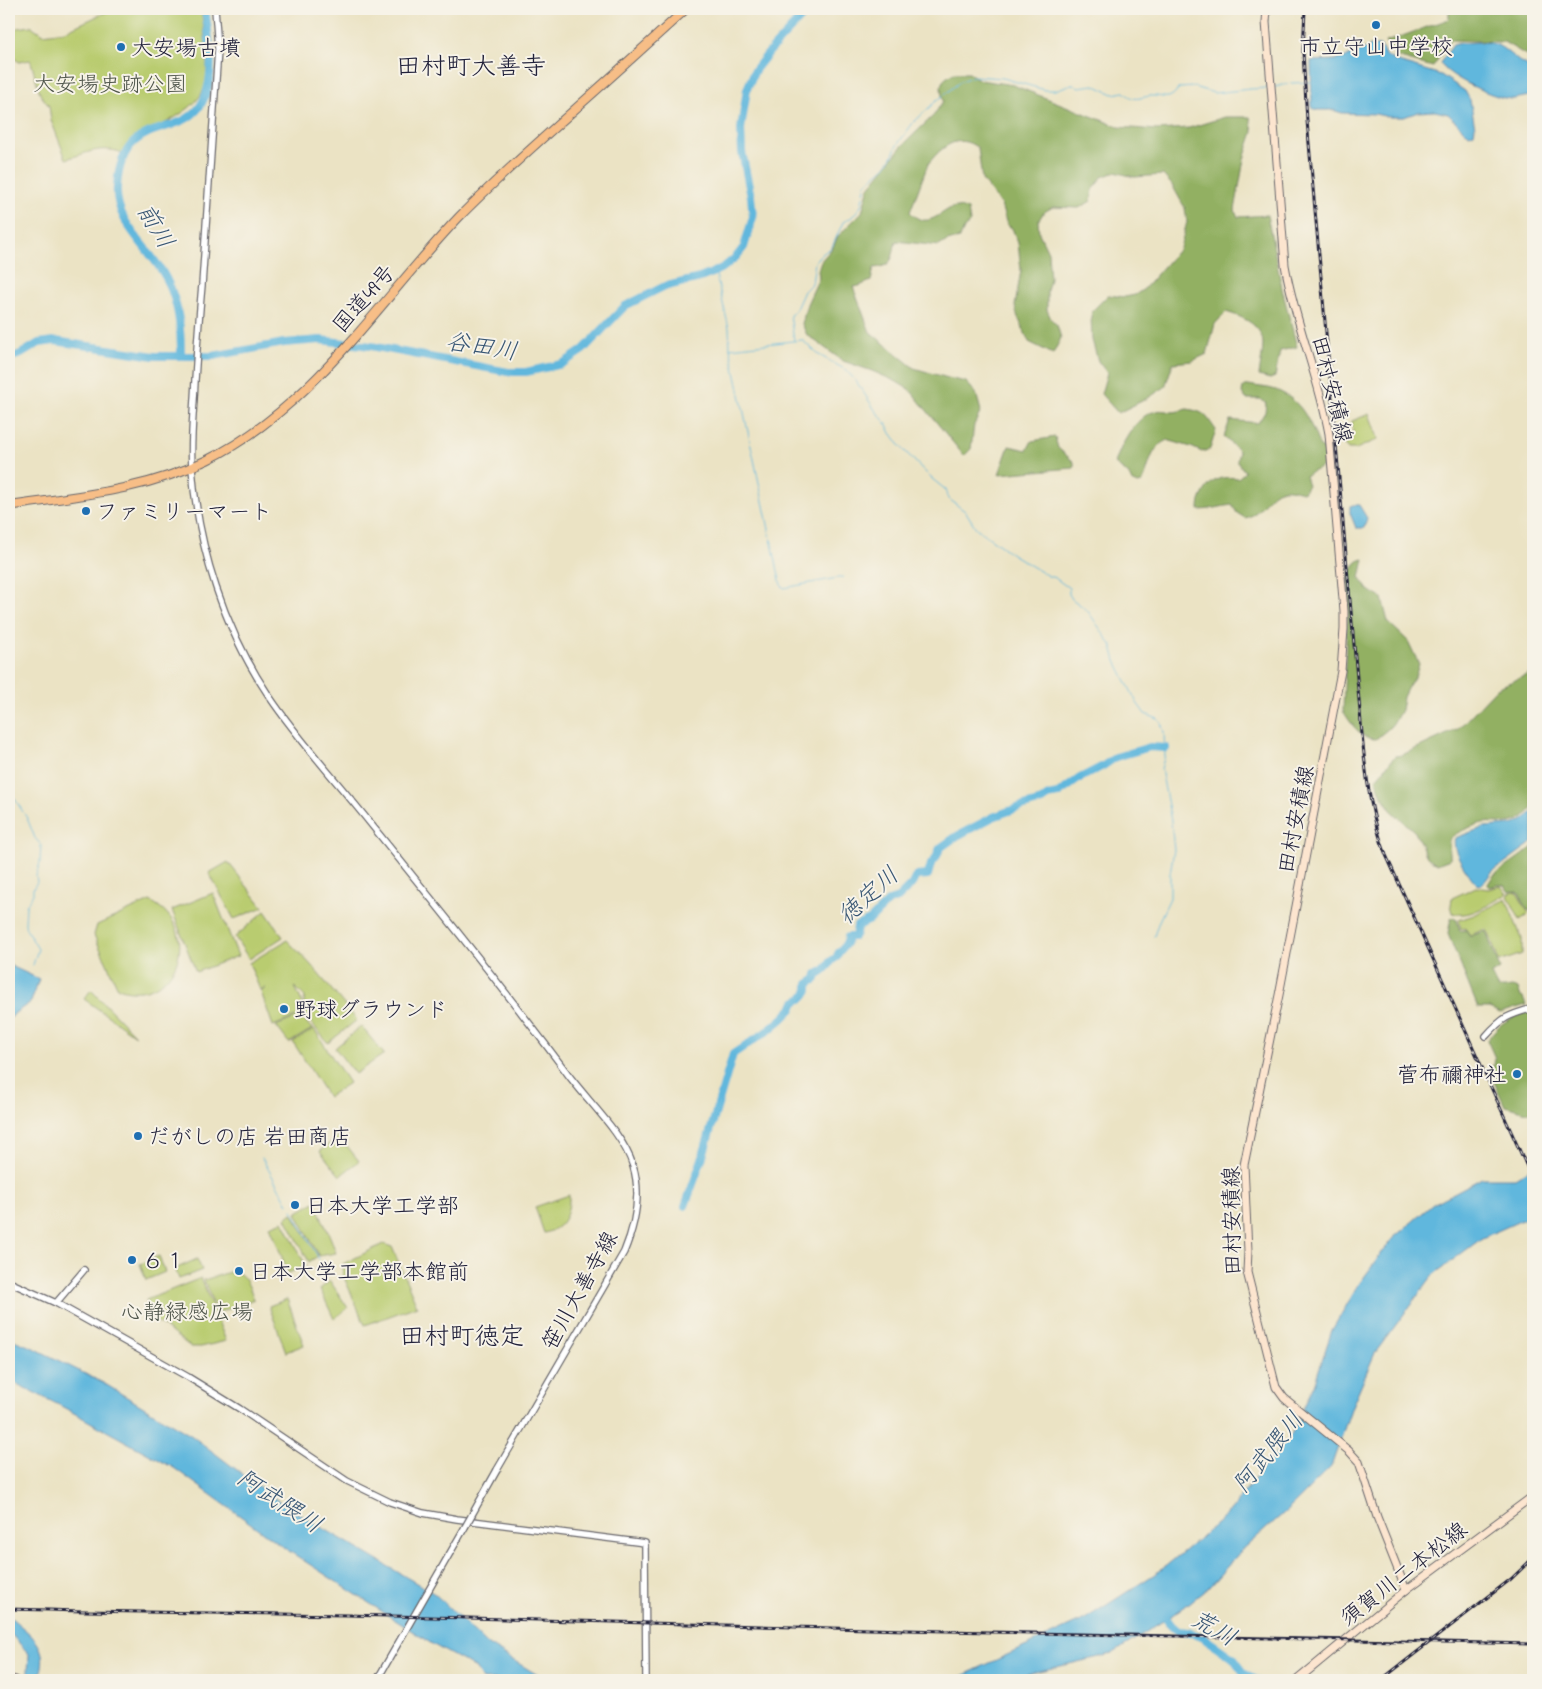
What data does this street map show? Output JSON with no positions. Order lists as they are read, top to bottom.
{
  "streets": {
    "highway": ["国道49号"],
    "main road": ["田村安積線", "須賀川二本松線"],
    "street": ["笹川大善寺線"]
  },
  "crossings": [
    ["国道49号", "笹川大善寺線"],
    ["田村安積線", "須賀川二本松線"]
  ],
  "districts": ["田村町大善寺", "田村町徳定"],
  "water": [
    "前川",
    "谷田川",
    "徳定川",
    "阿武隈川",
    "荒川"
  ],
  "parks": ["大安場史跡公園", "心静緑感広場"],
  "places": [
    "市立守山中学校",
    "大安場古墳",
    "ファミリーマート",
    "野球グラウンド",
    "菅布禰神社",
    "だがしの店 岩田商店",
    "日本大学工学部",
    "６１",
    "日本大学工学部本館前"
  ]
}
